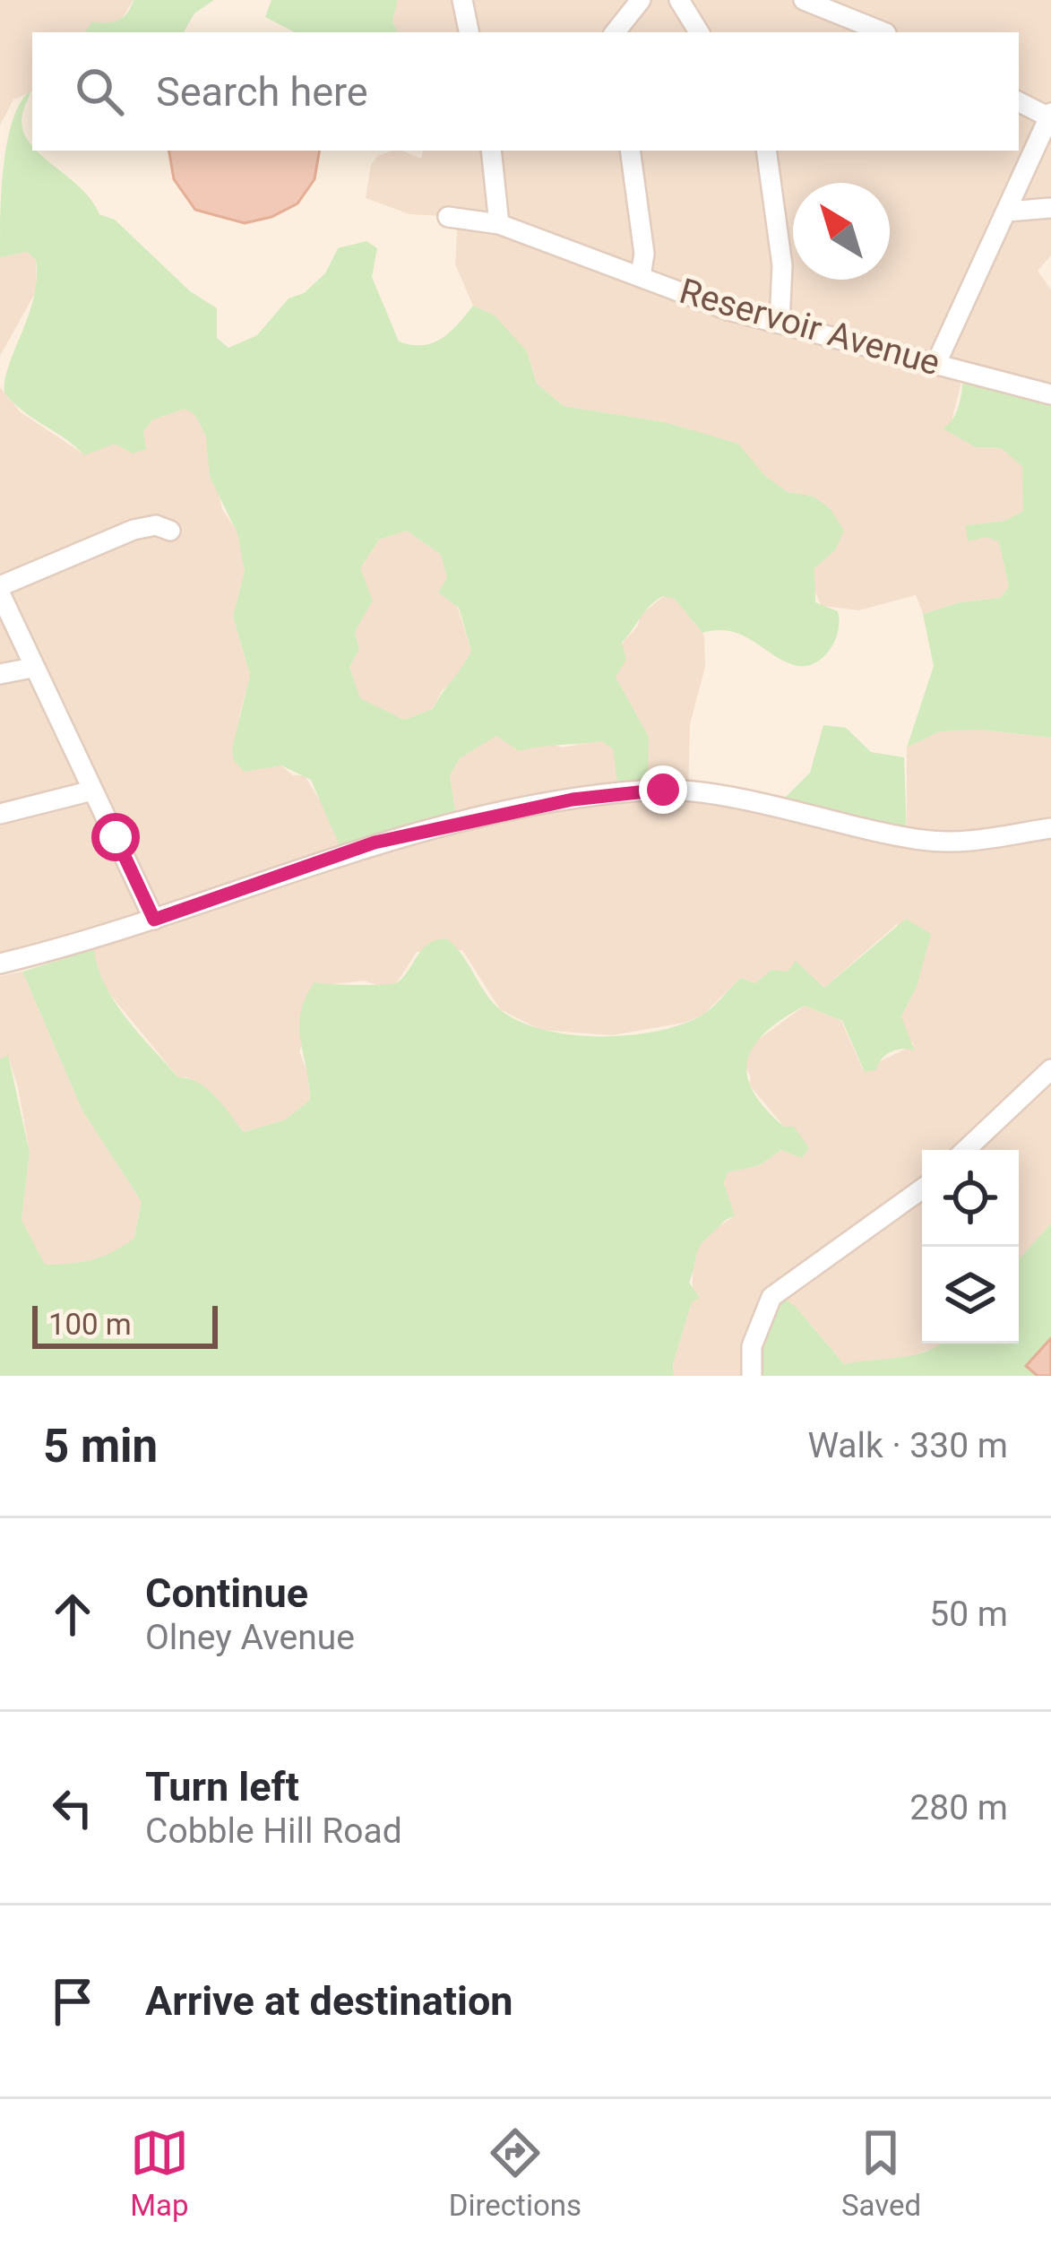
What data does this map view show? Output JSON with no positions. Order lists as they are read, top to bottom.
{
  "streets": {
    "street": ["Reservoir Avenue"]
  },
  "scale_bar": "100 m",
  "north": "top left",
  "page": {
    "search": "Search here",
    "scale": "100 m",
    "heading": ["5 min", "Walk · 330 m"],
    "list": [
      ["Continue", "Olney Avenue", "50 m"],
      ["Turn left", "Cobble Hill Road", "280 m"],
      "Arrive at destination"
    ],
    "nav": ["Map", "Directions", "Saved"]
  }
}
